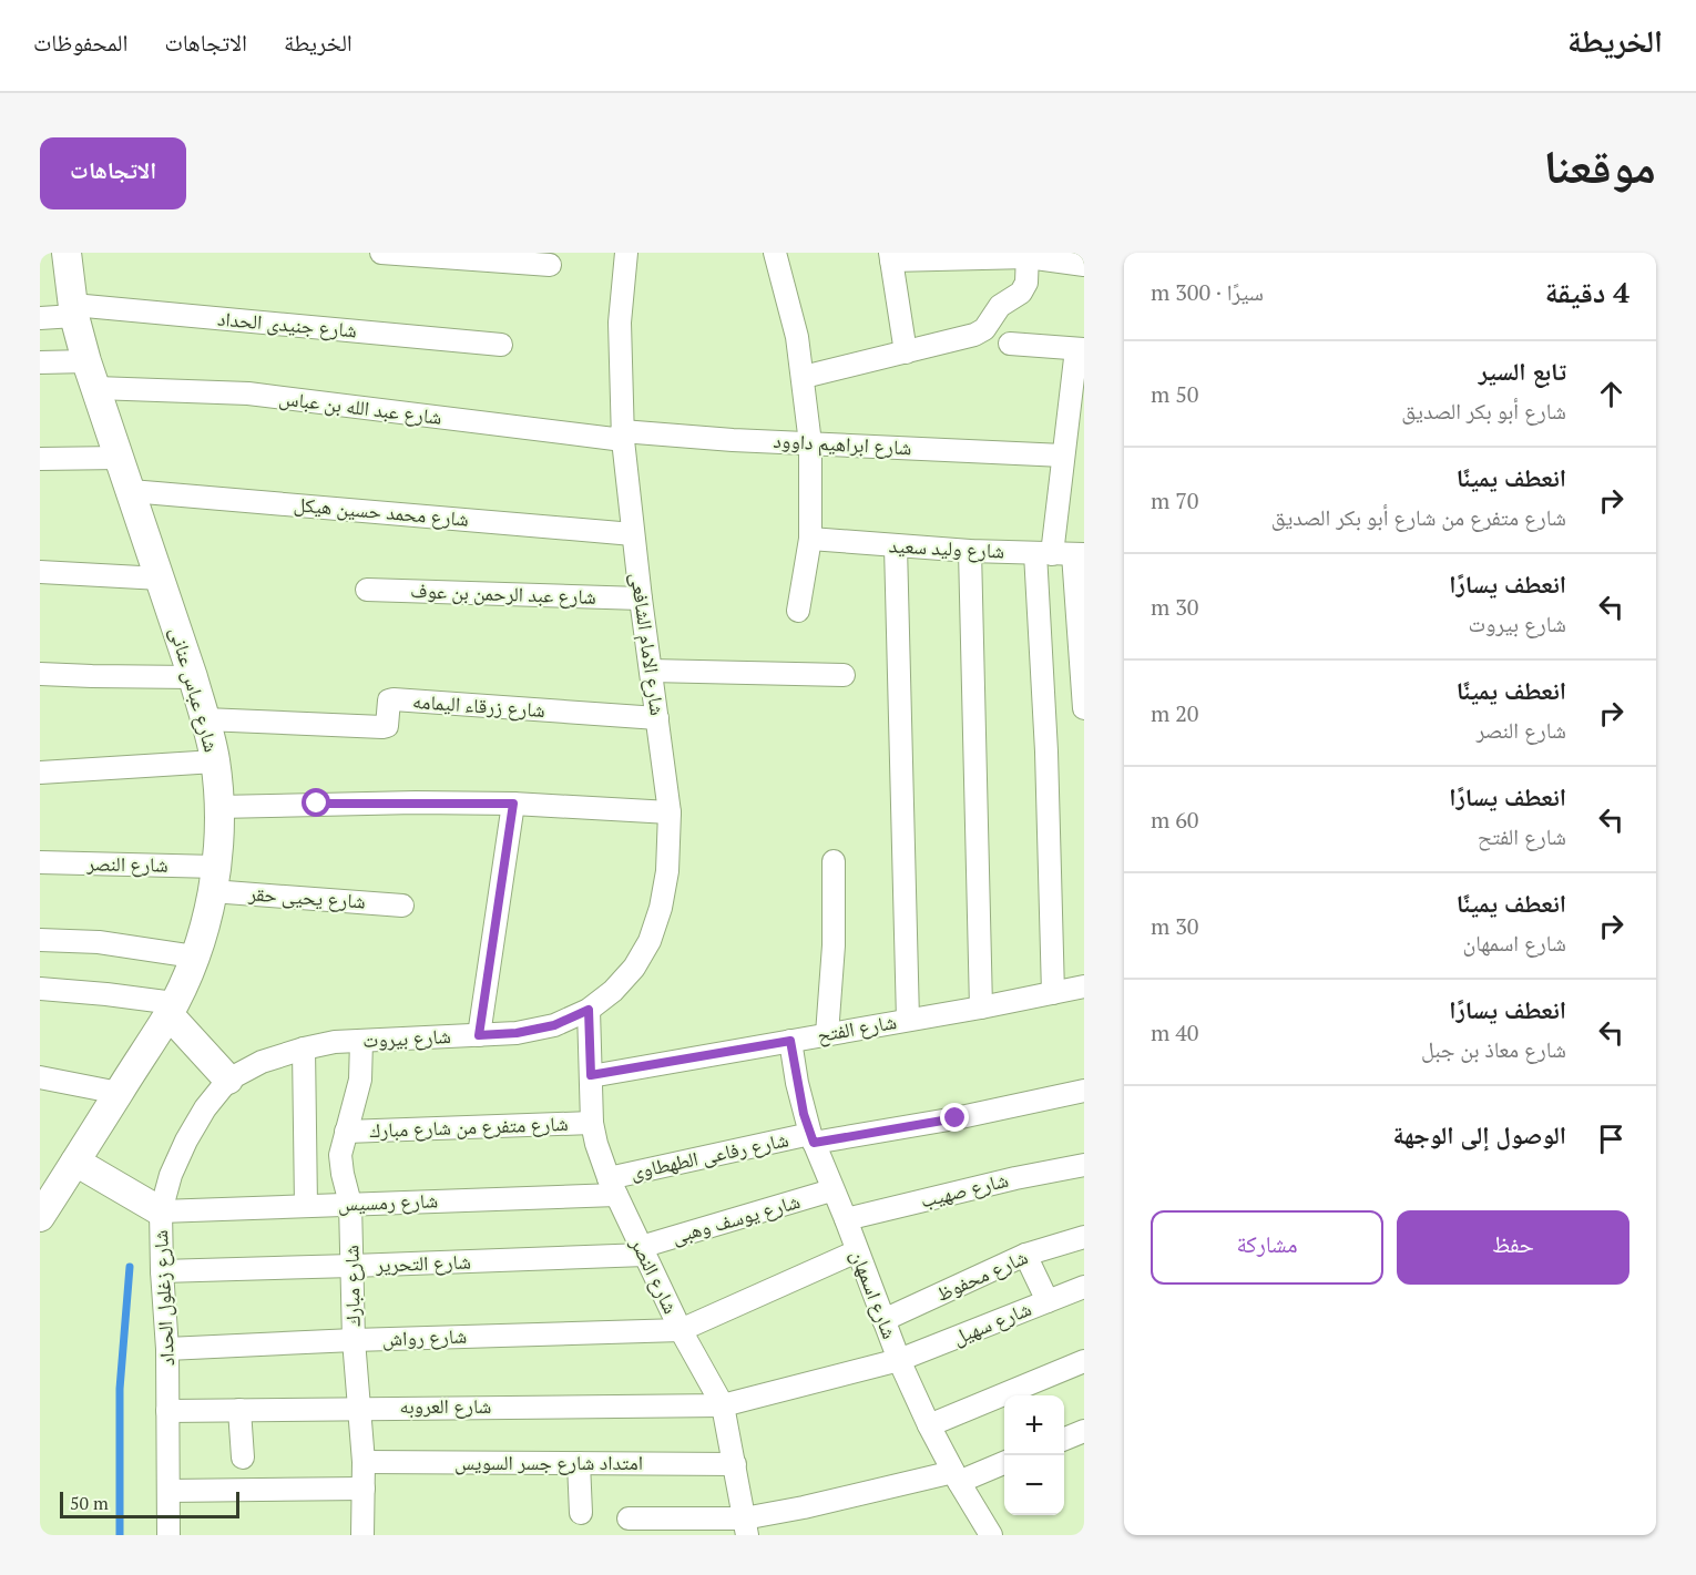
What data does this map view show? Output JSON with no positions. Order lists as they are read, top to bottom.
{
  "streets": {
    "street": [
      "شارع جنيدى الحداد",
      "شارع عبد الله بن عباس",
      "شارع ابراهيم داوود",
      "شارع محمد حسين هيكل",
      "شارع وليد سعيد",
      "شارع عبد الرحمن بن عوف",
      "شارع الامام الشافعى",
      "شارع عباس عنانى",
      "شارع زرقاء اليمامه",
      "شارع النصر",
      "شارع يحيى حقر",
      "شارع الفتح",
      "شارع بيروت",
      "شارع متفرع من شارع مبارك",
      "شارع رفاعى الطهطاوى",
      "شارع صهيب",
      "شارع رمسيس",
      "شارع يوسف وهبى",
      "شارع التحرير",
      "شارع محفوظ",
      "شارع مبارك",
      "شارع اسمهان",
      "شارع زغلول الحداد",
      "شارع سهيل",
      "شارع رواش",
      "شارع العروبه",
      "امتداد شارع جسر السويس"
    ]
  },
  "crossings": [
    ["شارع جنيدى الحداد", "شارع عباس عنانى"],
    ["شارع عبد الله بن عباس", "شارع ابراهيم داوود"],
    ["شارع عبد الله بن عباس", "شارع الامام الشافعى"],
    ["شارع عبد الله بن عباس", "شارع عباس عنانى"],
    ["شارع ابراهيم داوود", "شارع الامام الشافعى"],
    ["شارع محمد حسين هيكل", "شارع الامام الشافعى"],
    ["شارع محمد حسين هيكل", "شارع عباس عنانى"],
    ["شارع عبد الرحمن بن عوف", "شارع الامام الشافعى"],
    ["شارع الامام الشافعى", "شارع زرقاء اليمامه"],
    ["شارع الامام الشافعى", "شارع النصر"],
    ["شارع الامام الشافعى", "شارع بيروت"],
    ["شارع عباس عنانى", "شارع زرقاء اليمامه"],
    ["شارع عباس عنانى", "شارع النصر"],
    ["شارع عباس عنانى", "شارع يحيى حقر"],
    ["شارع النصر", "شارع يحيى حقر"],
    ["شارع النصر", "شارع الفتح"],
    ["شارع النصر", "شارع بيروت"],
    ["شارع النصر", "شارع متفرع من شارع مبارك"],
    ["شارع النصر", "شارع رفاعى الطهطاوى"],
    ["شارع النصر", "شارع رمسيس"],
    ["شارع النصر", "شارع يوسف وهبى"],
    ["شارع النصر", "شارع التحرير"],
    ["شارع النصر", "شارع سهيل"],
    ["شارع النصر", "شارع رواش"],
    ["شارع النصر", "شارع العروبه"],
    ["شارع النصر", "امتداد شارع جسر السويس"],
    ["شارع الفتح", "شارع اسمهان"],
    ["شارع بيروت", "شارع مبارك"],
    ["شارع بيروت", "شارع زغلول الحداد"],
    ["شارع متفرع من شارع مبارك", "شارع مبارك"],
    ["شارع رفاعى الطهطاوى", "شارع رمسيس"],
    ["شارع رفاعى الطهطاوى", "شارع اسمهان"],
    ["شارع صهيب", "شارع اسمهان"],
    ["شارع رمسيس", "شارع مبارك"],
    ["شارع رمسيس", "شارع زغلول الحداد"],
    ["شارع يوسف وهبى", "شارع التحرير"],
    ["شارع يوسف وهبى", "شارع اسمهان"],
    ["شارع التحرير", "شارع مبارك"],
    ["شارع التحرير", "شارع زغلول الحداد"],
    ["شارع محفوظ", "شارع اسمهان"],
    ["شارع مبارك", "شارع رواش"],
    ["شارع مبارك", "شارع العروبه"],
    ["شارع مبارك", "امتداد شارع جسر السويس"],
    ["شارع اسمهان", "شارع سهيل"],
    ["شارع زغلول الحداد", "شارع رواش"],
    ["شارع زغلول الحداد", "شارع العروبه"],
    ["شارع سهيل", "شارع العروبه"]
  ],
  "scale_bar": "50 m",
  "page": {
    "header": "الخريطة",
    "nav": ["الخريطة", "الاتجاهات", "المحفوظات"],
    "title": "موقعنا",
    "buttons": [
      "الاتجاهات",
      ["حفظ", "مشاركة"]
    ],
    "heading": ["4 دقيقة", "سيرًا · 300 m"],
    "list": [
      ["تابع السير", "شارع أبو بكر الصديق", "50 m"],
      ["انعطف يمينًا", "شارع متفرع من شارع أبو بكر الصديق", "70 m"],
      ["انعطف يسارًا", "شارع بيروت", "30 m"],
      ["انعطف يمينًا", "شارع النصر", "20 m"],
      ["انعطف يسارًا", "شارع الفتح", "60 m"],
      ["انعطف يمينًا", "شارع اسمهان", "30 m"],
      ["انعطف يسارًا", "شارع معاذ بن جبل", "40 m"],
      "الوصول إلى الوجهة"
    ],
    "map_buttons": ["+", "−"],
    "scale": "50 m"
  }
}
